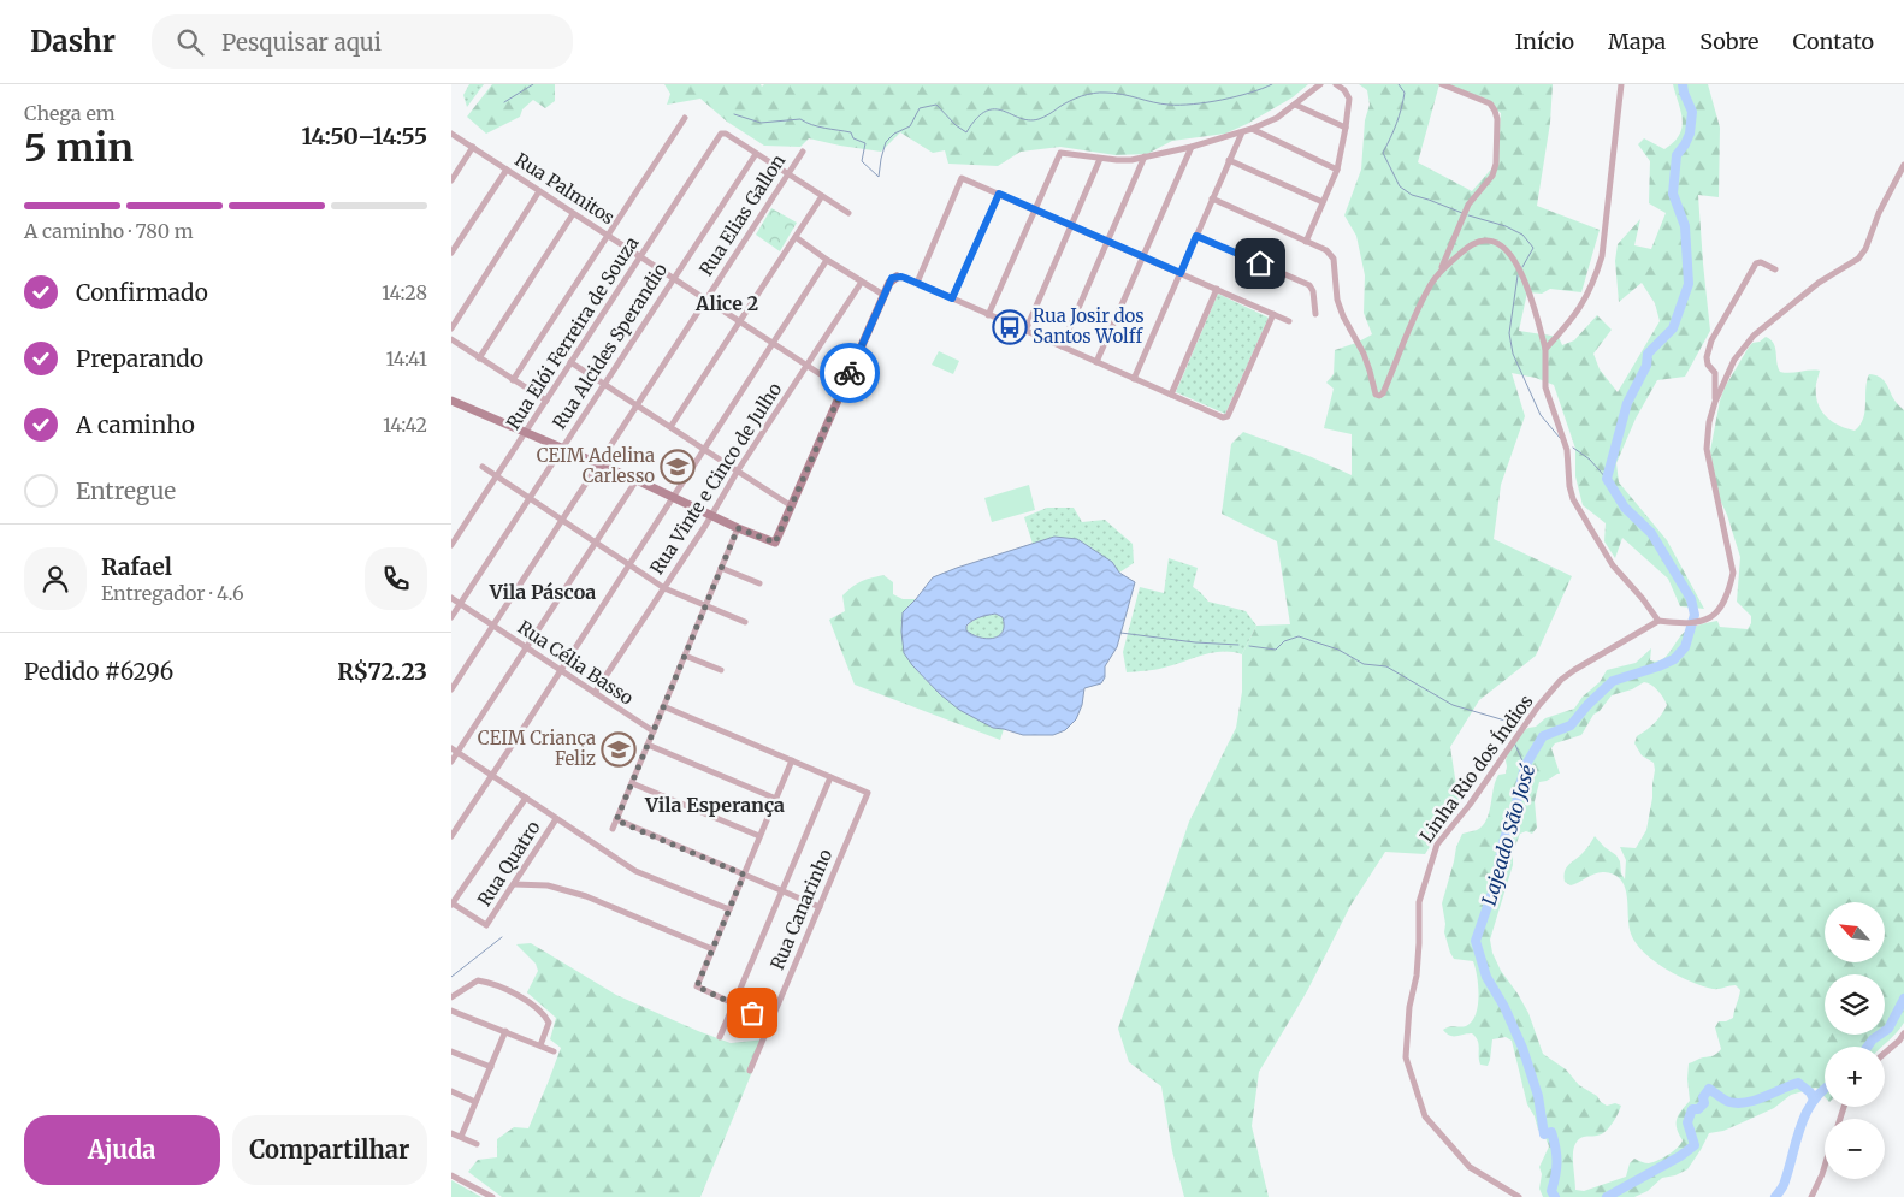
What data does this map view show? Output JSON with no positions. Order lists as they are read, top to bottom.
{
  "streets": {
    "street": [
      "Rua Palmitos",
      "Rua Elias Gallon",
      "Rua Elói Ferreira de Souza",
      "Rua Alcides Sperandio",
      "Rua Vinte e Cinco de Julho",
      "Rua Célia Basso",
      "Linha Rio dos Índios",
      "Rua Quatro",
      "Rua Canarinho"
    ]
  },
  "crossings": [
    ["Rua Palmitos", "Rua Elias Gallon"],
    ["Rua Palmitos", "Rua Elói Ferreira de Souza"],
    ["Rua Palmitos", "Rua Alcides Sperandio"],
    ["Rua Palmitos", "Rua Vinte e Cinco de Julho"],
    ["Rua Elias Gallon", "Rua Célia Basso"],
    ["Rua Elói Ferreira de Souza", "Rua Alcides Sperandio"],
    ["Rua Alcides Sperandio", "Rua Célia Basso"],
    ["Rua Vinte e Cinco de Julho", "Rua Célia Basso"]
  ],
  "districts": ["Alice 2", "Vila Páscoa", "Vila Esperança"],
  "water": ["Lajeado São José"],
  "places": {
    "bus stop": ["Rua Josir dos Santos Wolff"],
    "school or university": ["CEIM Adelina Carlesso", "CEIM Criança Feliz"]
  },
  "north": "top left",
  "page": {
    "header": "Dashr",
    "search": "Pesquisar aqui",
    "nav": [
      "Início",
      "Mapa",
      "Sobre",
      "Contato"
    ],
    "heading": ["5 min", "Chega em", "14:50–14:55"],
    "panel": [
      "Rafael",
      "Entregador · 4.6",
      "Pedido #6296",
      "R$72.23"
    ],
    "bar": "A caminho · 780 m",
    "list": [
      ["Confirmado", "14:28"],
      ["Preparando", "14:41"],
      ["A caminho", "14:42"],
      "Entregue"
    ],
    "map_buttons": ["+", "−"],
    "buttons": ["Ajuda", "Compartilhar"]
  }
}
